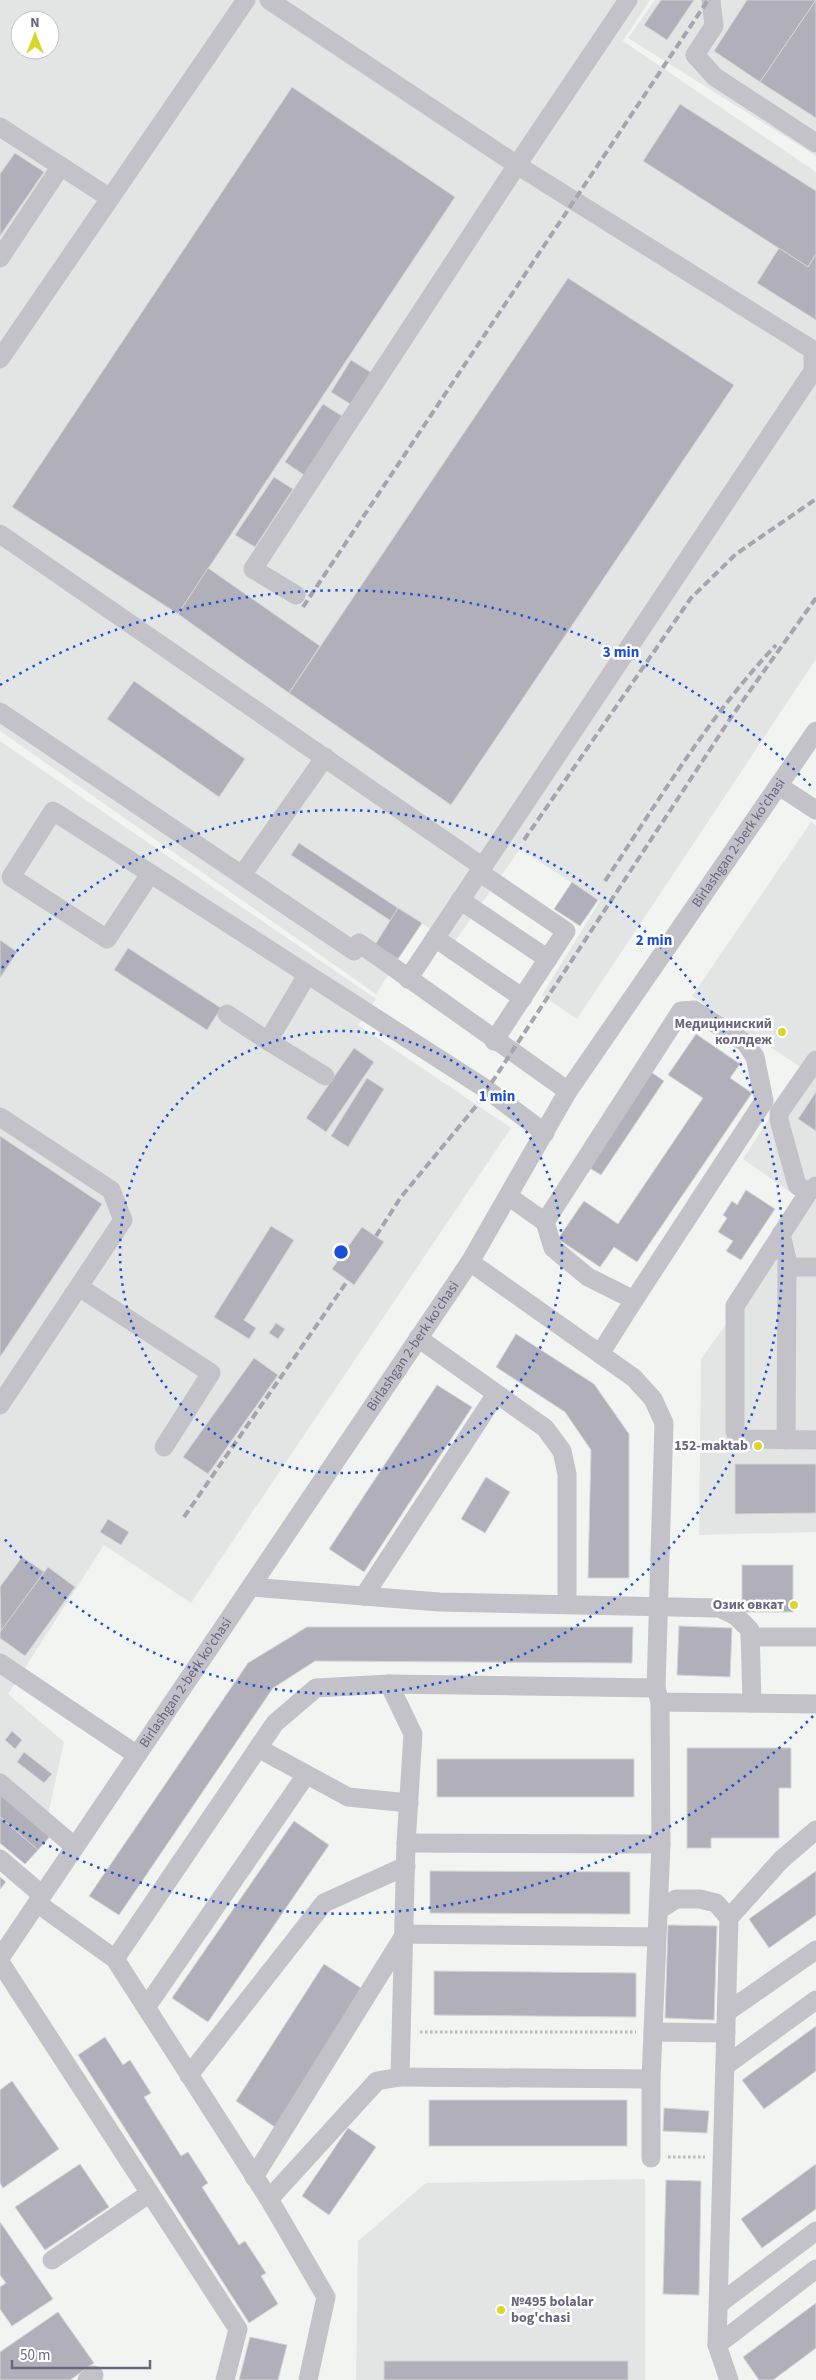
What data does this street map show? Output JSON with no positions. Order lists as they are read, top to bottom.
{
  "streets": {
    "street": ["Birlashgan 2-berk ko'chasi"]
  },
  "places": [
    "Медициниский коллдеж",
    "152-maktab",
    "Озик овкат",
    "№495 bolalar bog'chasi"
  ],
  "scale_bar": "50 m",
  "north": "top",
  "rings": ["3 min", "2 min", "1 min"]
}
